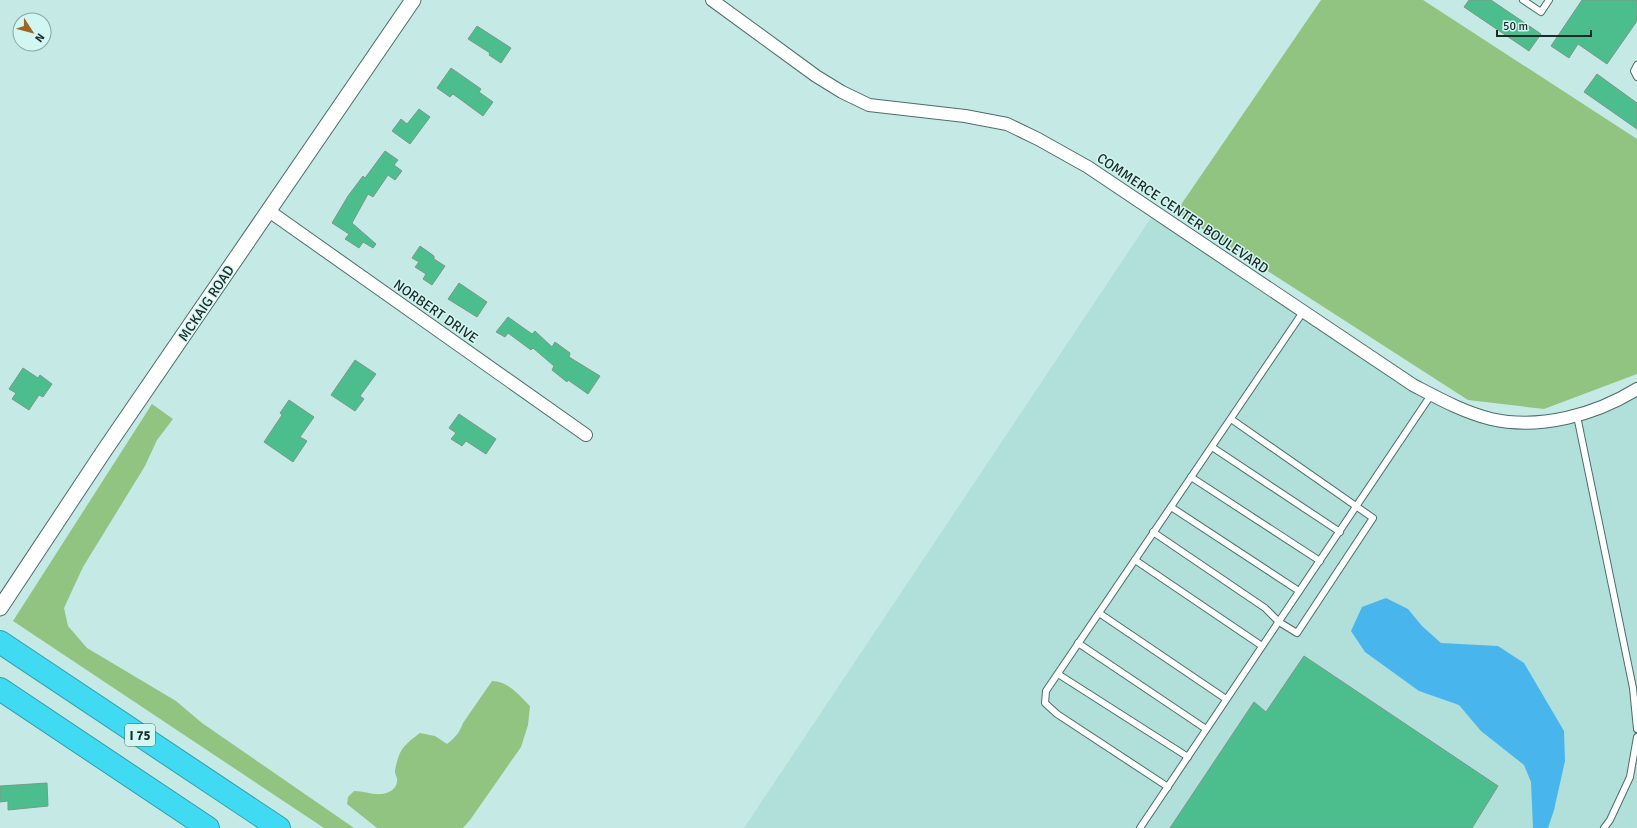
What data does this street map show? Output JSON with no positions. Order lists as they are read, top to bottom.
{
  "streets": {
    "highway": ["I 75"],
    "street": ["COMMERCE CENTER BOULEVARD", "MCKAIG ROAD", "NORBERT DRIVE"]
  },
  "crossings": [
    ["MCKAIG ROAD", "NORBERT DRIVE"]
  ],
  "scale_bar": "50 m",
  "north": "bottom right"
}
